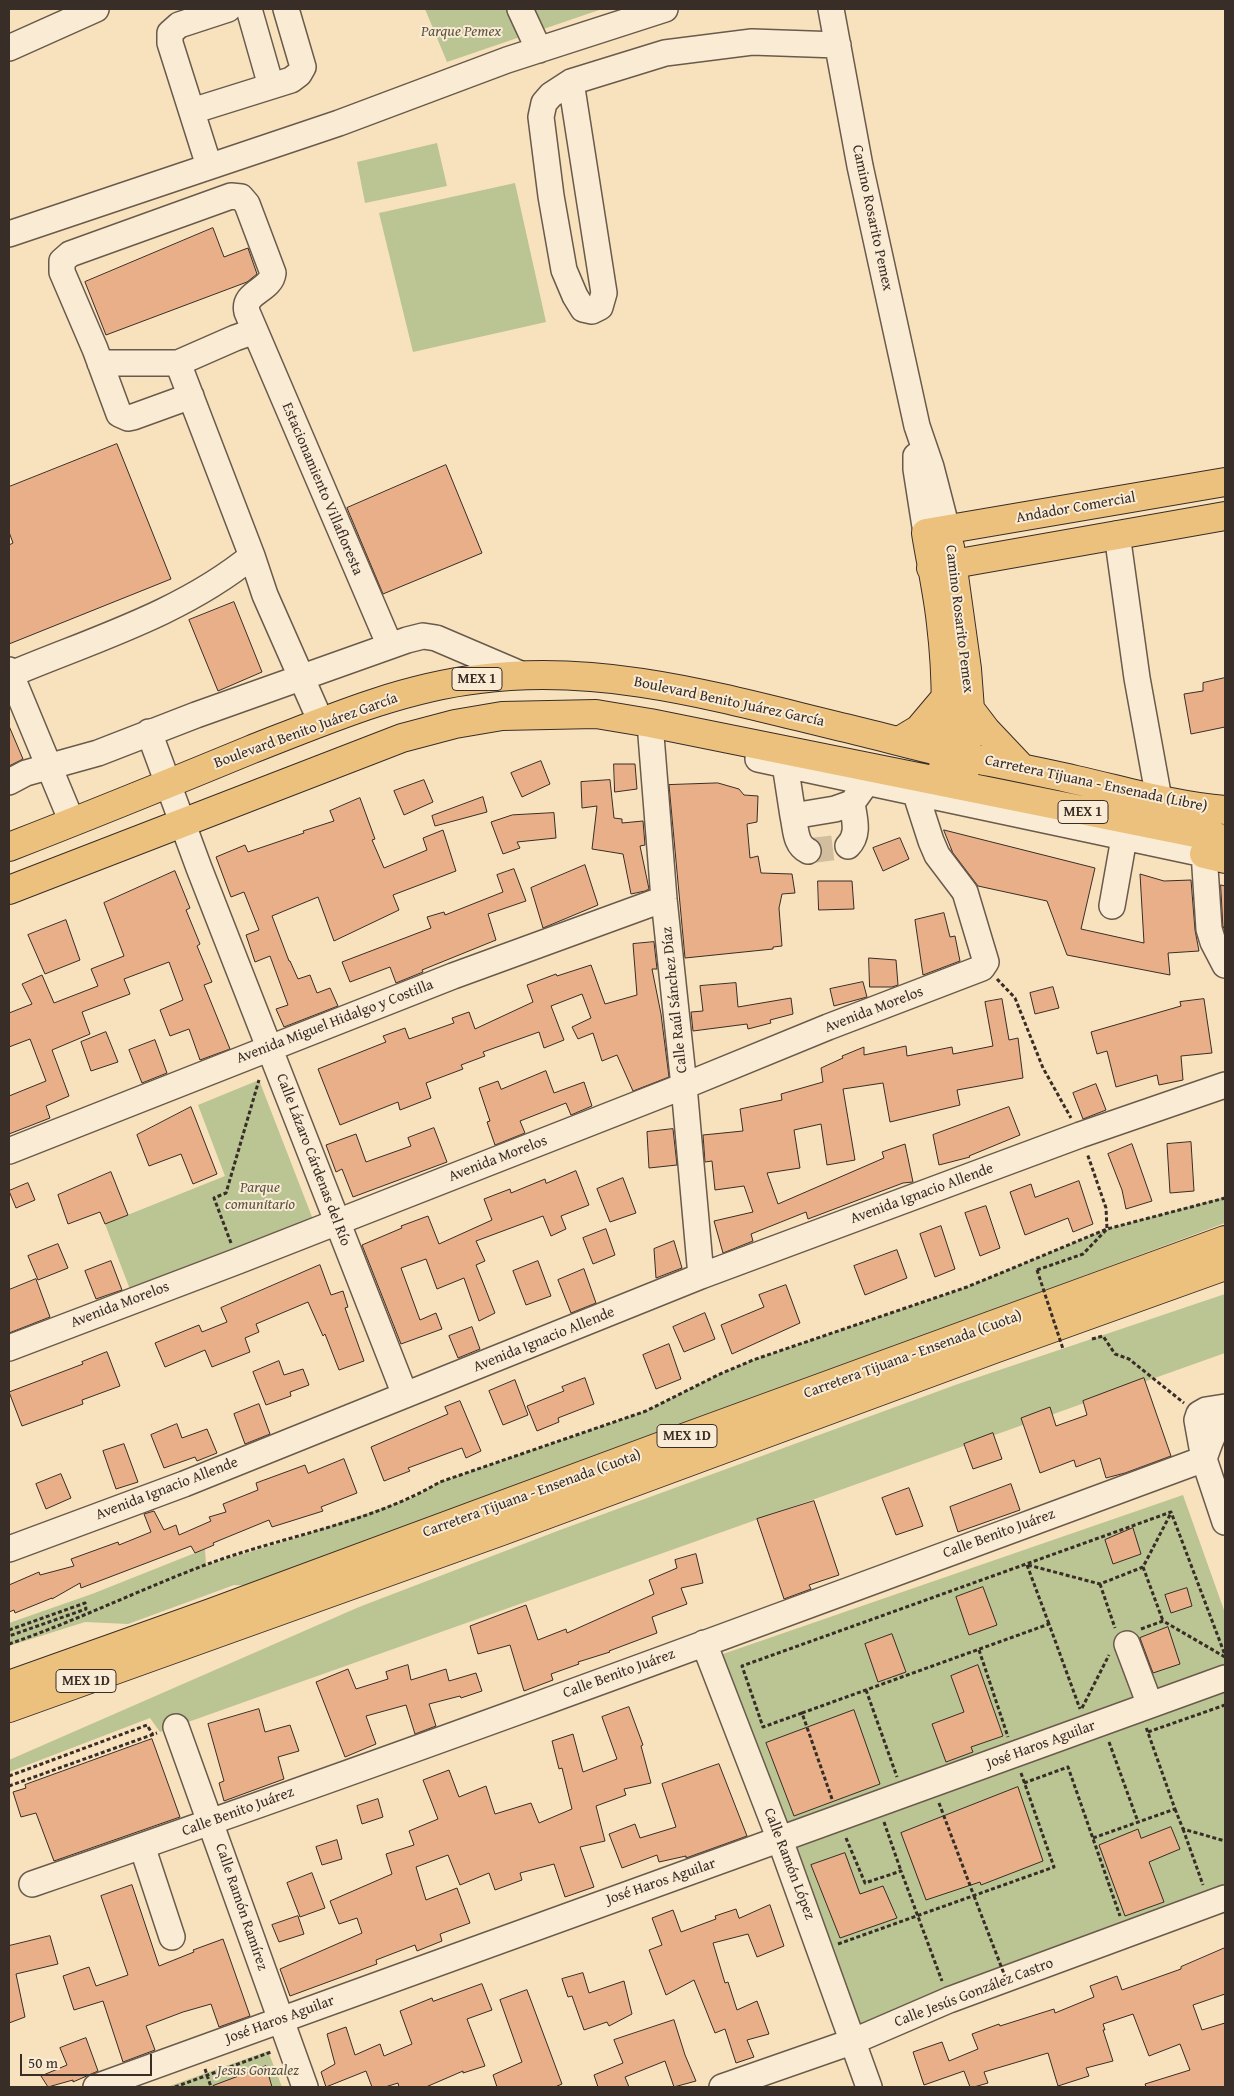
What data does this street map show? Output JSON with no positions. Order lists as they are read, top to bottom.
{
  "streets": {
    "main road": [
      "Camino Rosarito Pemex",
      "Andador Comercial",
      "MEX 1",
      "Boulevard Benito Juárez García",
      "Carretera Tijuana - Ensenada (Libre)",
      "Carretera Tijuana - Ensenada (Cuota)",
      "MEX 1D"
    ],
    "street": [
      "Estacionamiento Villafloresta",
      "Calle Raúl Sánchez Díaz",
      "Avenida Morelos",
      "Avenida Miguel Hidalgo y Costilla",
      "Calle Lázaro Cárdenas del Río",
      "Avenida Ignacio Allende",
      "Calle Benito Juárez",
      "José Haros Aguilar",
      "Calle Ramón López",
      "Calle Ramón Ramírez",
      "Calle Jesús González Castro"
    ]
  },
  "crossings": [
    ["Camino Rosarito Pemex", "Andador Comercial"],
    ["Camino Rosarito Pemex", "MEX 1"],
    ["Camino Rosarito Pemex", "Boulevard Benito Juárez García"],
    ["Camino Rosarito Pemex", "Carretera Tijuana - Ensenada (Libre)"],
    ["MEX 1", "Carretera Tijuana - Ensenada (Libre)"],
    ["MEX 1", "Calle Raúl Sánchez Díaz"],
    ["MEX 1", "Calle Lázaro Cárdenas del Río"],
    ["Boulevard Benito Juárez García", "Carretera Tijuana - Ensenada (Libre)"],
    ["Boulevard Benito Juárez García", "Calle Lázaro Cárdenas del Río"],
    ["Calle Raúl Sánchez Díaz", "Avenida Morelos"],
    ["Calle Raúl Sánchez Díaz", "Avenida Miguel Hidalgo y Costilla"],
    ["Calle Raúl Sánchez Díaz", "Avenida Ignacio Allende"],
    ["Avenida Morelos", "Calle Lázaro Cárdenas del Río"],
    ["Avenida Miguel Hidalgo y Costilla", "Calle Lázaro Cárdenas del Río"],
    ["Calle Lázaro Cárdenas del Río", "Avenida Ignacio Allende"],
    ["Calle Benito Juárez", "Calle Ramón López"],
    ["Calle Benito Juárez", "Calle Ramón Ramírez"],
    ["José Haros Aguilar", "Calle Ramón López"],
    ["José Haros Aguilar", "Calle Ramón Ramírez"],
    ["Calle Ramón López", "Calle Jesús González Castro"]
  ],
  "parks": ["Parque Pemex", "Parque comunitario", "Jesus Gonzalez"],
  "scale_bar": "50 m"
}
